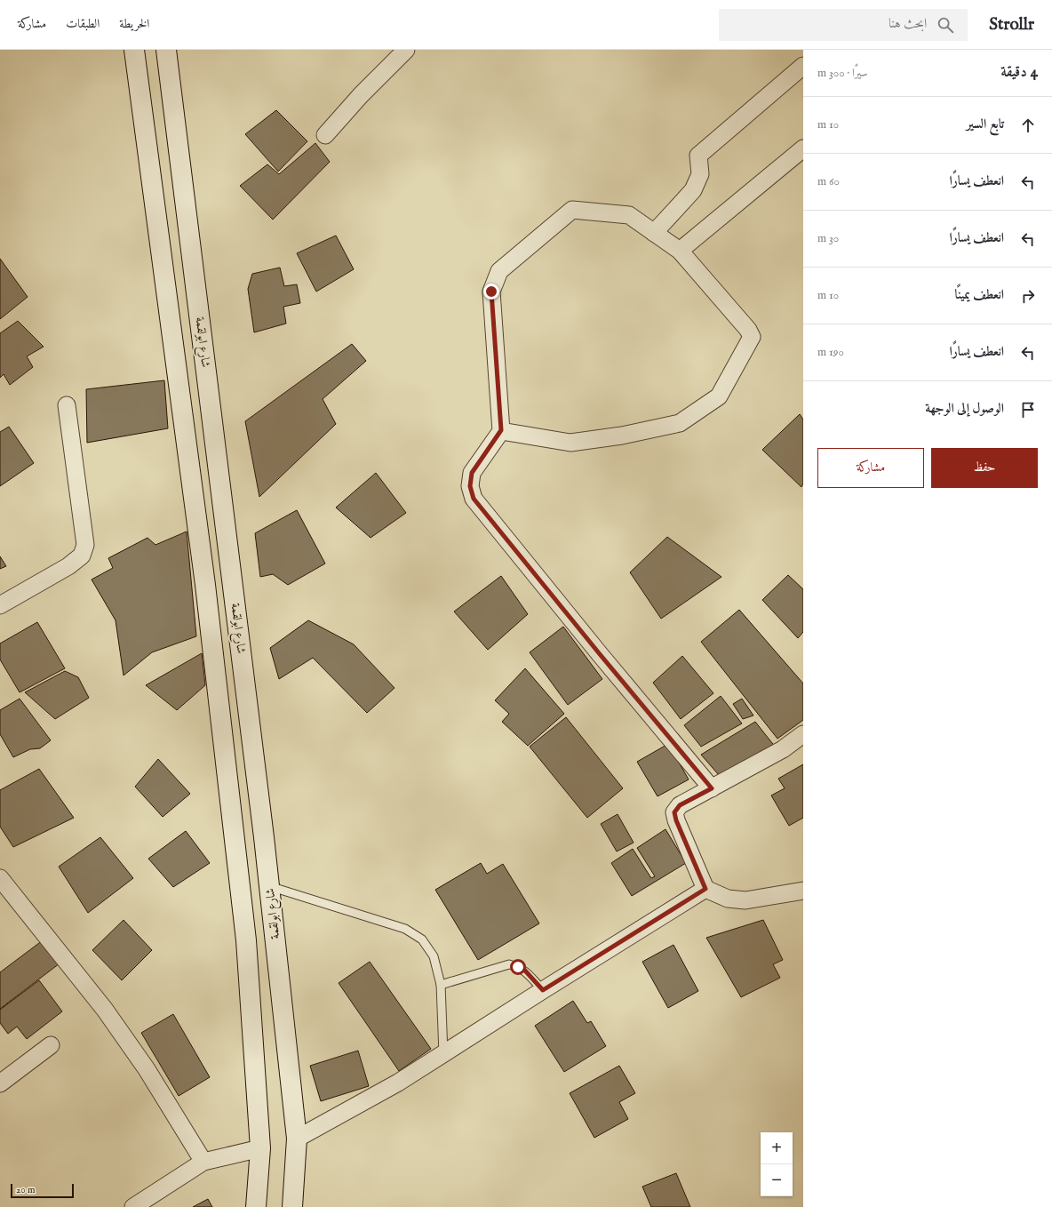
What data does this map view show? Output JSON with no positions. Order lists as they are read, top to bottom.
{
  "streets": {
    "street": ["شارع ابولقمة"]
  },
  "scale_bar": "20 m",
  "page": {
    "header": "Strollr",
    "search": "ابحث هنا",
    "nav": ["الخريطة", "الطبقات", "مشاركة"],
    "heading": ["4 دقيقة", "سيرًا · 300 m"],
    "list": [
      ["تابع السير", "10 m"],
      ["انعطف يسارًا", "60 m"],
      ["انعطف يسارًا", "30 m"],
      ["انعطف يمينًا", "10 m"],
      ["انعطف يسارًا", "190 m"],
      "الوصول إلى الوجهة"
    ],
    "buttons": ["حفظ", "مشاركة"],
    "map_buttons": ["+", "−"],
    "scale": "20 m"
  }
}
